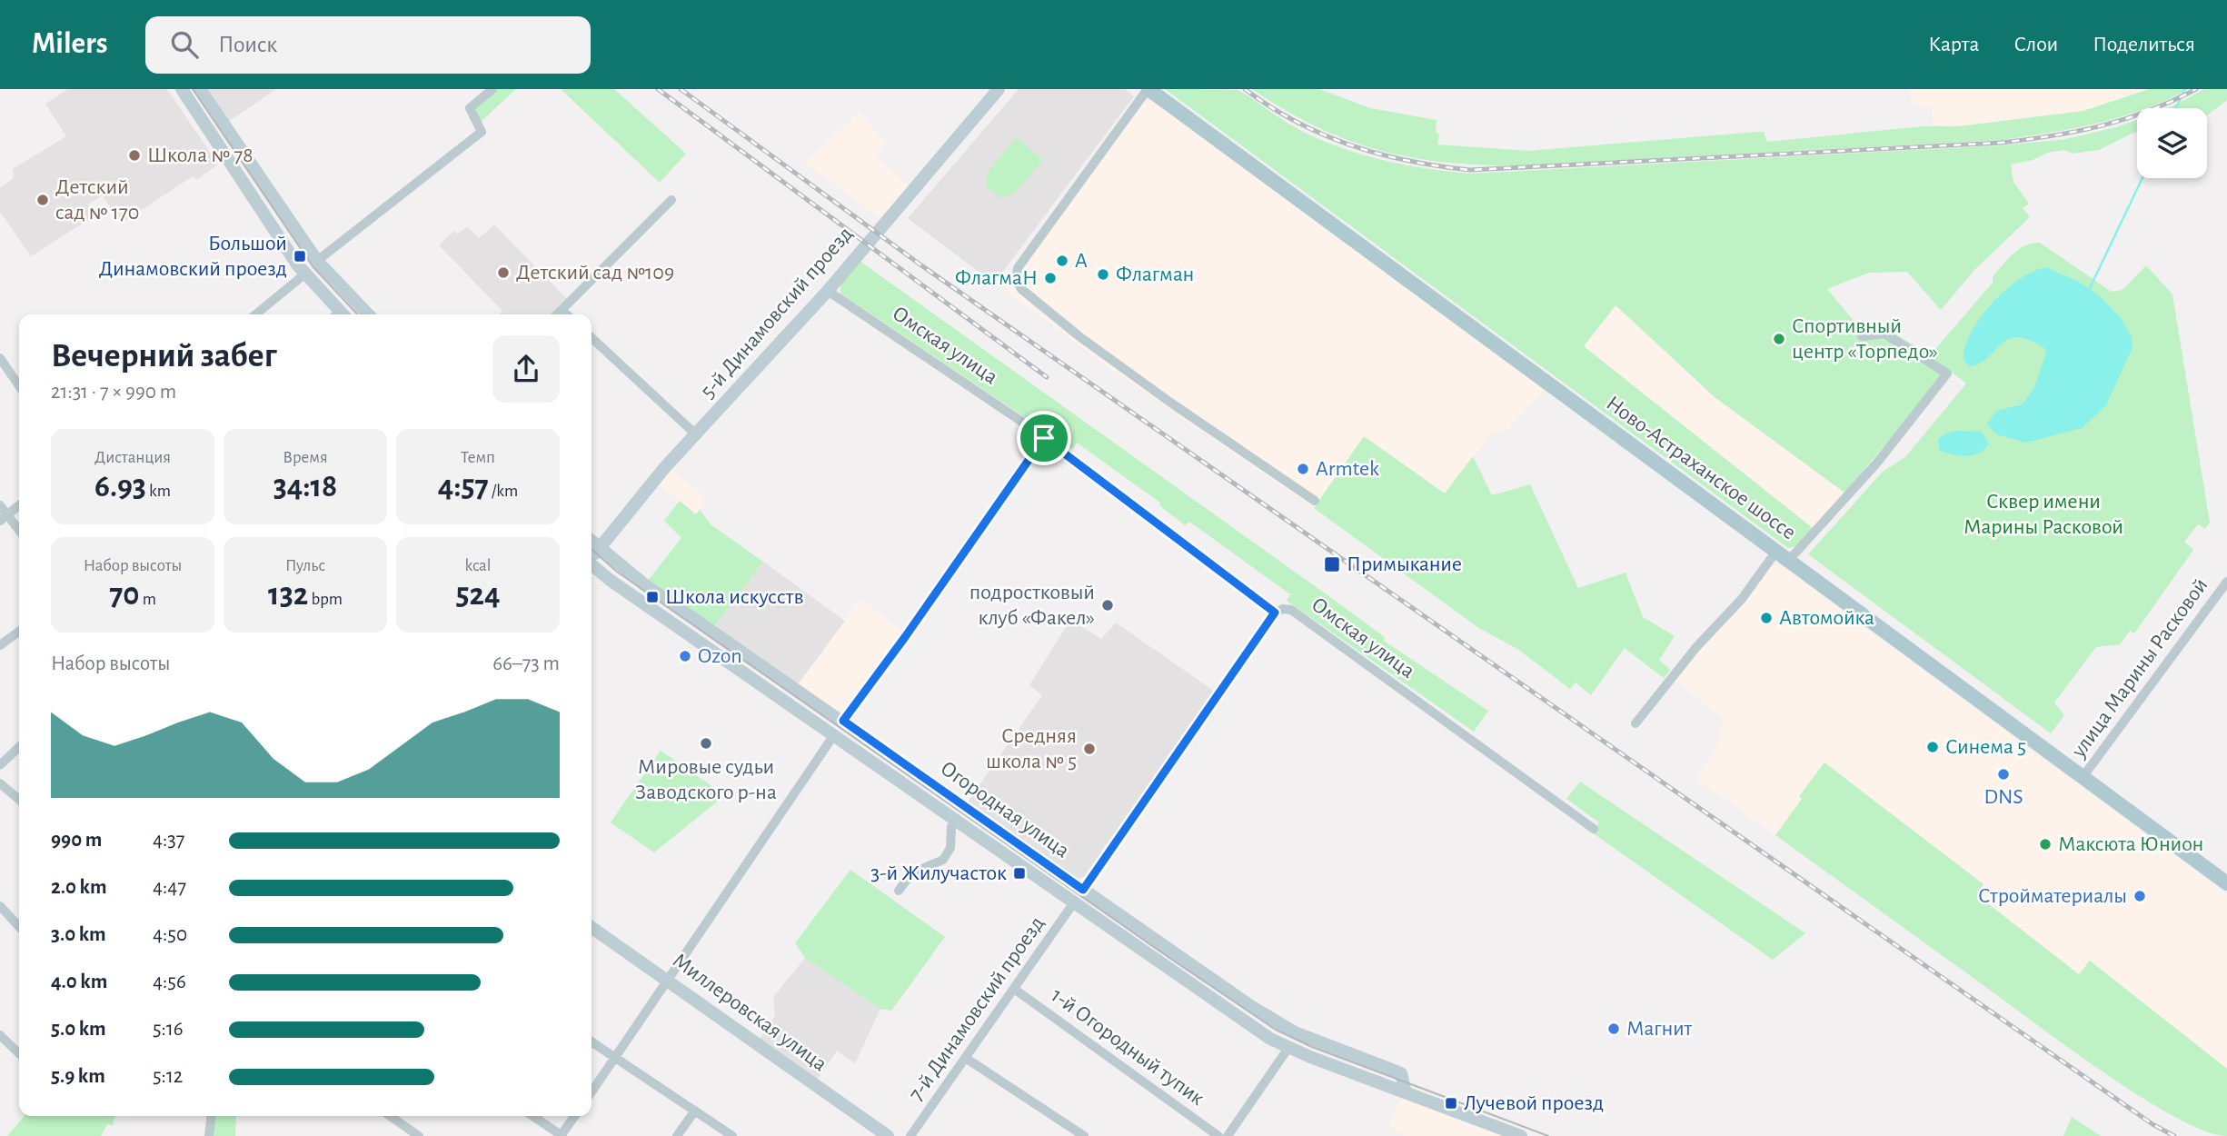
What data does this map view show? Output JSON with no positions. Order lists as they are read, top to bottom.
{
  "streets": {
    "main road": ["Ново-Астраханское шоссе"],
    "street": [
      "5-й Динамовский проезд",
      "Омская улица",
      "улица Марины Расковой",
      "Огородная улица",
      "7-й Динамовский проезд",
      "Миллеровская улица",
      "1-й Огородный тупик"
    ]
  },
  "crossings": [
    ["5-й Динамовский проезд", "Омская улица"],
    ["5-й Динамовский проезд", "Огородная улица"],
    ["Ново-Астраханское шоссе", "улица Марины Расковой"],
    ["Огородная улица", "7-й Динамовский проезд"],
    ["7-й Динамовский проезд", "1-й Огородный тупик"]
  ],
  "parks": ["Сквер имени Марины Расковой"],
  "places": {
    "other": [
      "Школа № 78",
      "Детский сад № 170",
      "A",
      "Детский сад №109",
      "Флагман",
      "ФлагмаН",
      "Спортивный центр «Торпедо»",
      "Armtek",
      "подростковый клуб «Факел»",
      "Автомойка",
      "Ozon",
      "Мировые судьи Заводского р-на",
      "Синема 5",
      "Средняя школа № 5",
      "DNS",
      "Максюта Юнион",
      "Стройматериалы",
      "Магнит"
    ],
    "transit": [
      "Большой Динамовский проезд",
      "Примыкание",
      "Школа искусств",
      "3-й Жилучасток",
      "Лучевой проезд"
    ]
  },
  "page": {
    "header": "Milers",
    "search": "Поиск",
    "nav": ["Карта", "Слои", "Поделиться"],
    "heading": ["Вечерний забег", "21:31 · 7 × 990 m"],
    "stats": [
      ["Дистанция", "6.93 km"],
      ["Время", "34:18"],
      ["Темп", "4:57 /km"],
      ["Набор высоты", "70 m"],
      ["Пульс", "132 bpm"],
      ["kcal", "524"]
    ],
    "chart": ["Набор высоты", "66–73 m"],
    "list": [
      {
        "name": "990 m",
        "note": "4:37"
      },
      {
        "name": "2.0 km",
        "note": "4:47"
      },
      {
        "name": "3.0 km",
        "note": "4:50"
      },
      {
        "name": "4.0 km",
        "note": "4:56"
      },
      {
        "name": "5.0 km",
        "note": "5:16"
      },
      {
        "name": "5.9 km",
        "note": "5:12"
      }
    ]
  }
}
